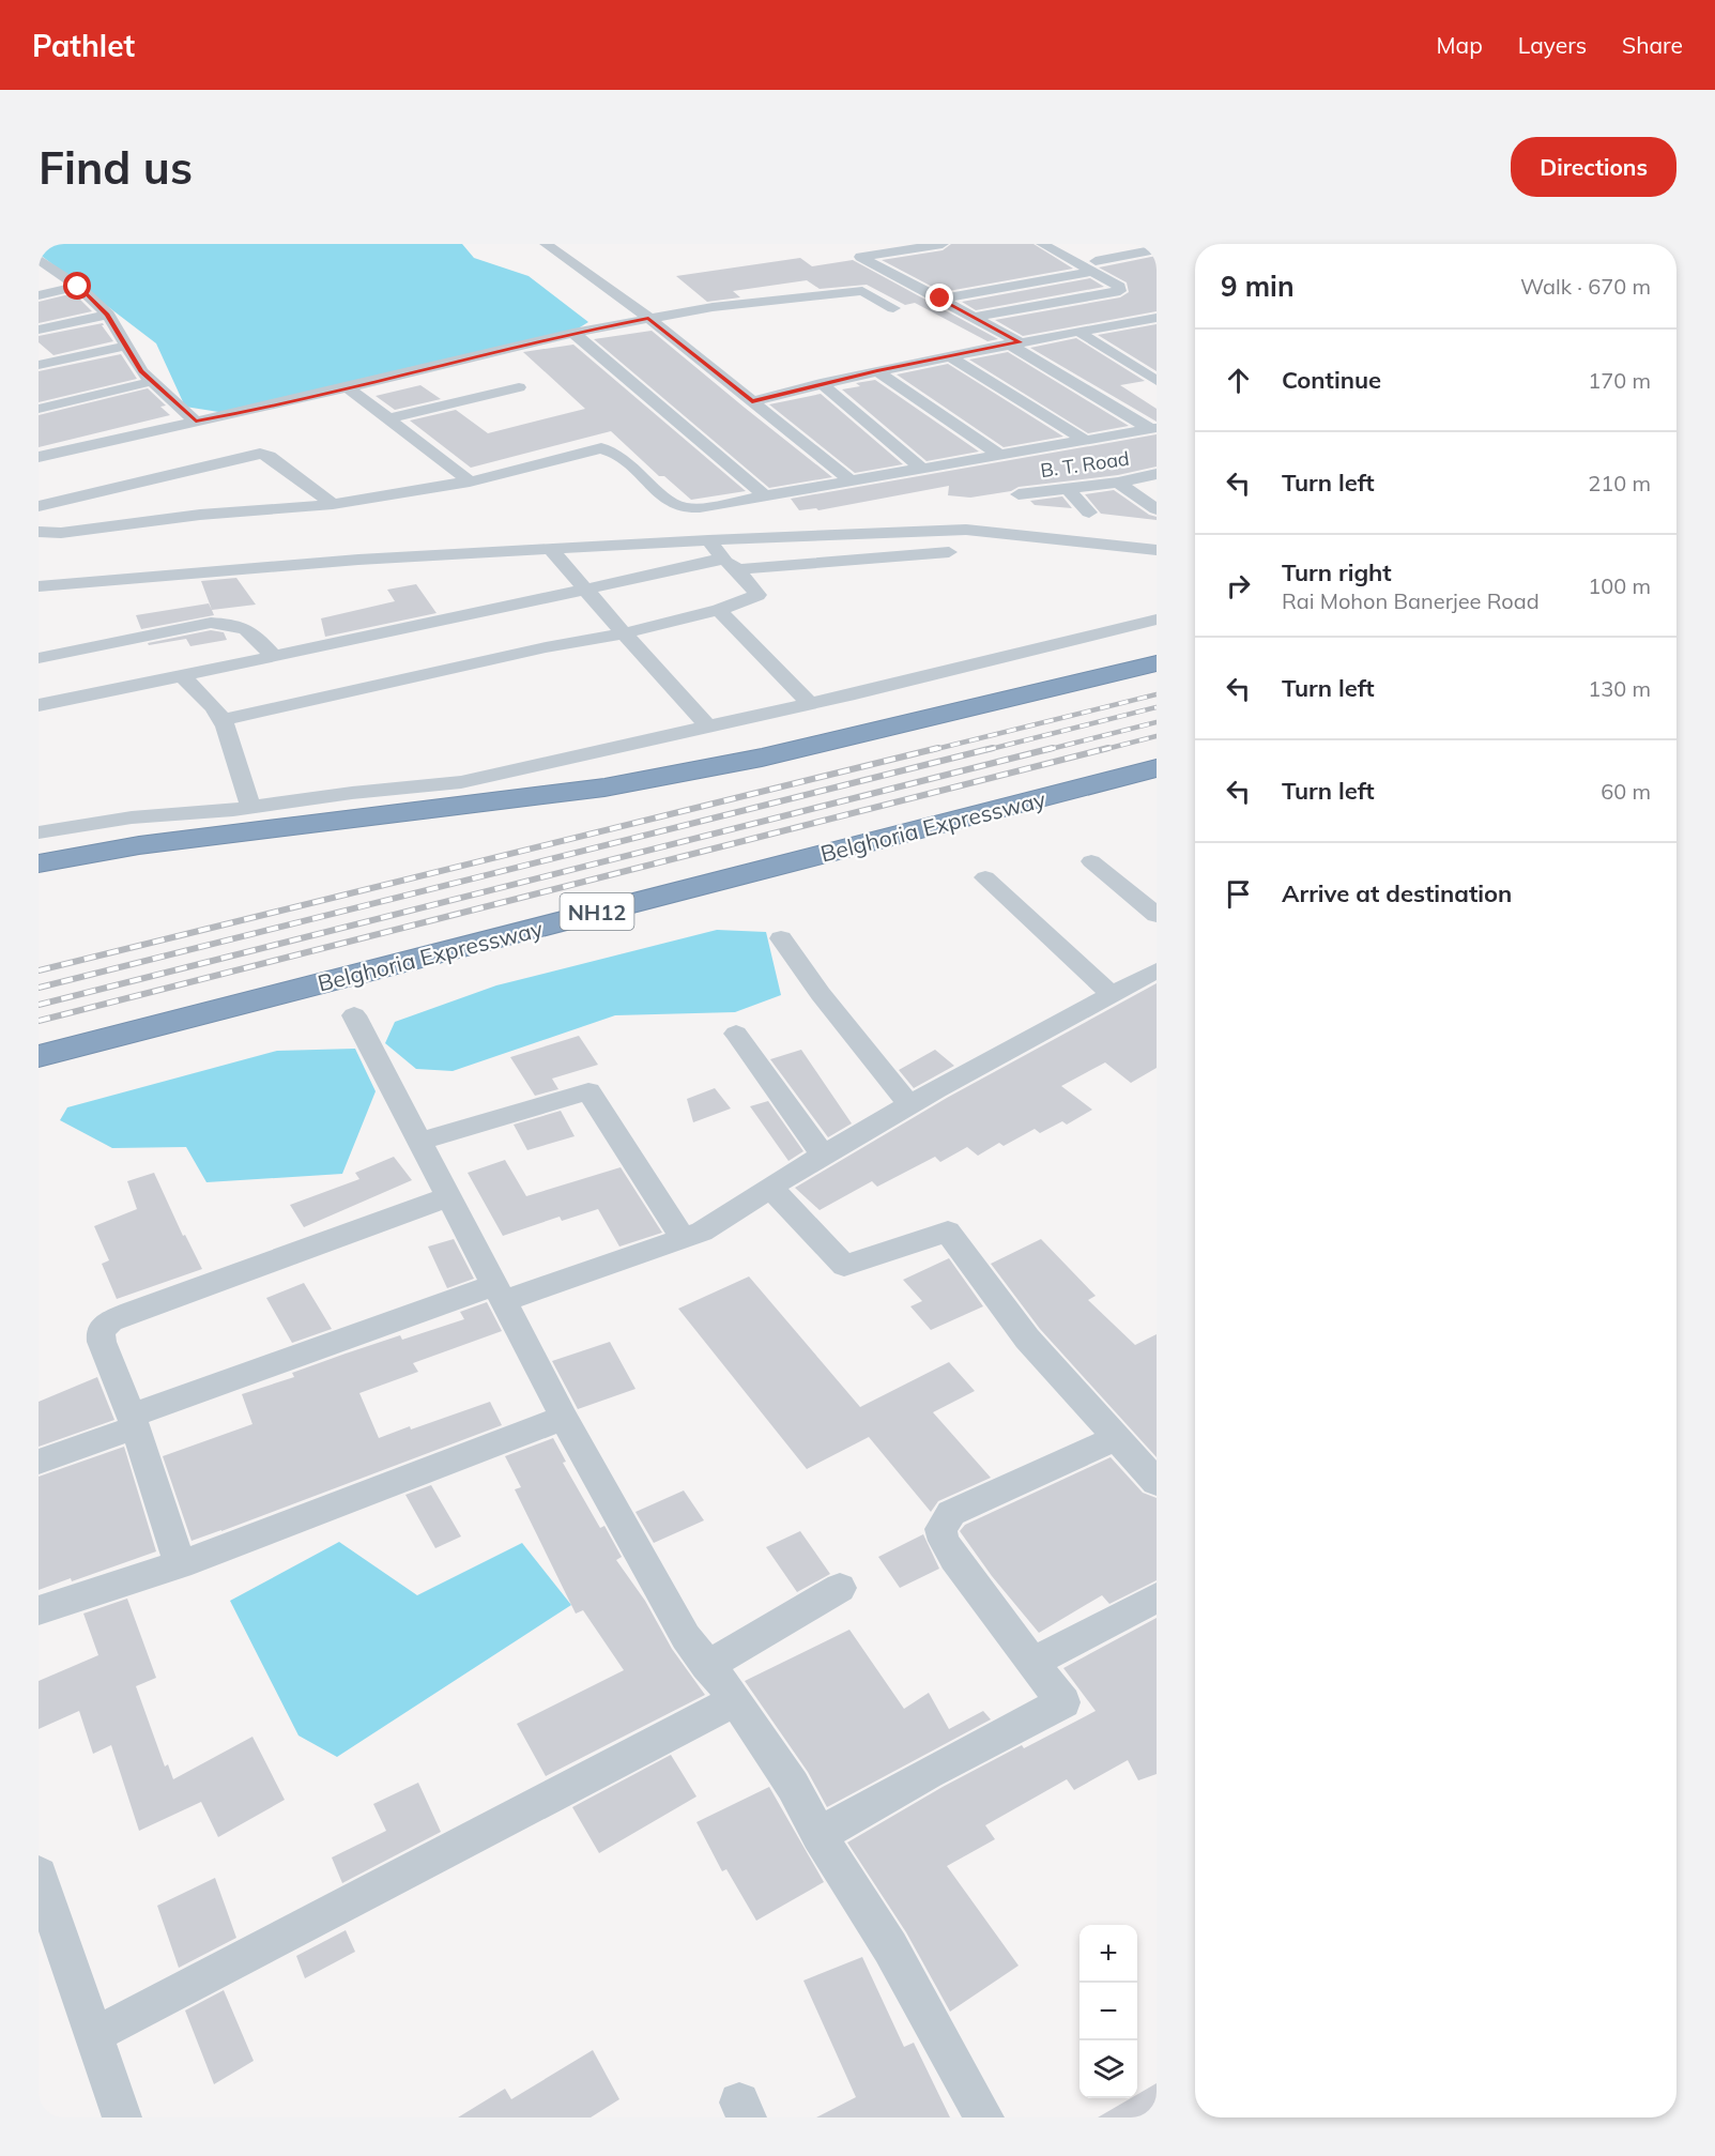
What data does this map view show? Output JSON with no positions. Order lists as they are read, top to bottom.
{
  "streets": {
    "highway": ["Belghoria Expressway", "NH12"],
    "street": ["B. T. Road"]
  },
  "page": {
    "header": "Pathlet",
    "nav": ["Map", "Layers", "Share"],
    "buttons": "Directions",
    "title": "Find us",
    "heading": ["9 min", "Walk · 670 m"],
    "list": [
      ["Continue", "170 m"],
      ["Turn left", "210 m"],
      ["Turn right", "Rai Mohon Banerjee Road", "100 m"],
      ["Turn left", "130 m"],
      ["Turn left", "60 m"],
      "Arrive at destination"
    ],
    "map_buttons": ["+", "−"]
  }
}
